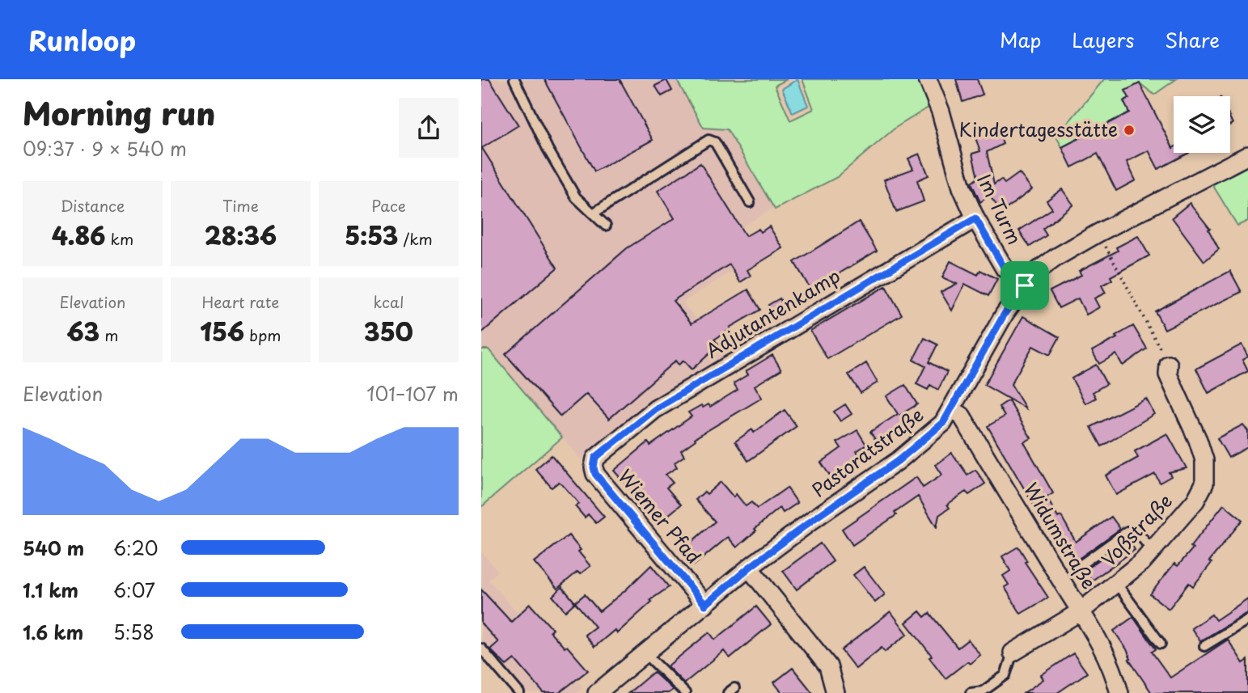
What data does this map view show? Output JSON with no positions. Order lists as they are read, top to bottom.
{
  "streets": {
    "street": [
      "Im Turm",
      "Adjutantenkamp",
      "Pastoratstraße",
      "Wiemer Pfad",
      "Voßstraße",
      "Widumstraße"
    ]
  },
  "crossings": [
    ["Im Turm", "Adjutantenkamp"],
    ["Im Turm", "Pastoratstraße"],
    ["Adjutantenkamp", "Wiemer Pfad"],
    ["Pastoratstraße", "Wiemer Pfad"],
    ["Pastoratstraße", "Widumstraße"],
    ["Voßstraße", "Widumstraße"]
  ],
  "places": ["Kindertagesstätte"],
  "page": {
    "header": "Runloop",
    "nav": ["Map", "Layers", "Share"],
    "heading": ["Morning run", "09:37 · 9 × 540 m"],
    "stats": [
      ["Distance", "4.86 km"],
      ["Time", "28:36"],
      ["Pace", "5:53 /km"],
      ["Elevation", "63 m"],
      ["Heart rate", "156 bpm"],
      ["kcal", "350"]
    ],
    "chart": ["Elevation", "101–107 m"],
    "list": [
      {
        "name": "540 m",
        "note": "6:20"
      },
      {
        "name": "1.1 km",
        "note": "6:07"
      },
      {
        "name": "1.6 km",
        "note": "5:58"
      }
    ]
  }
}
